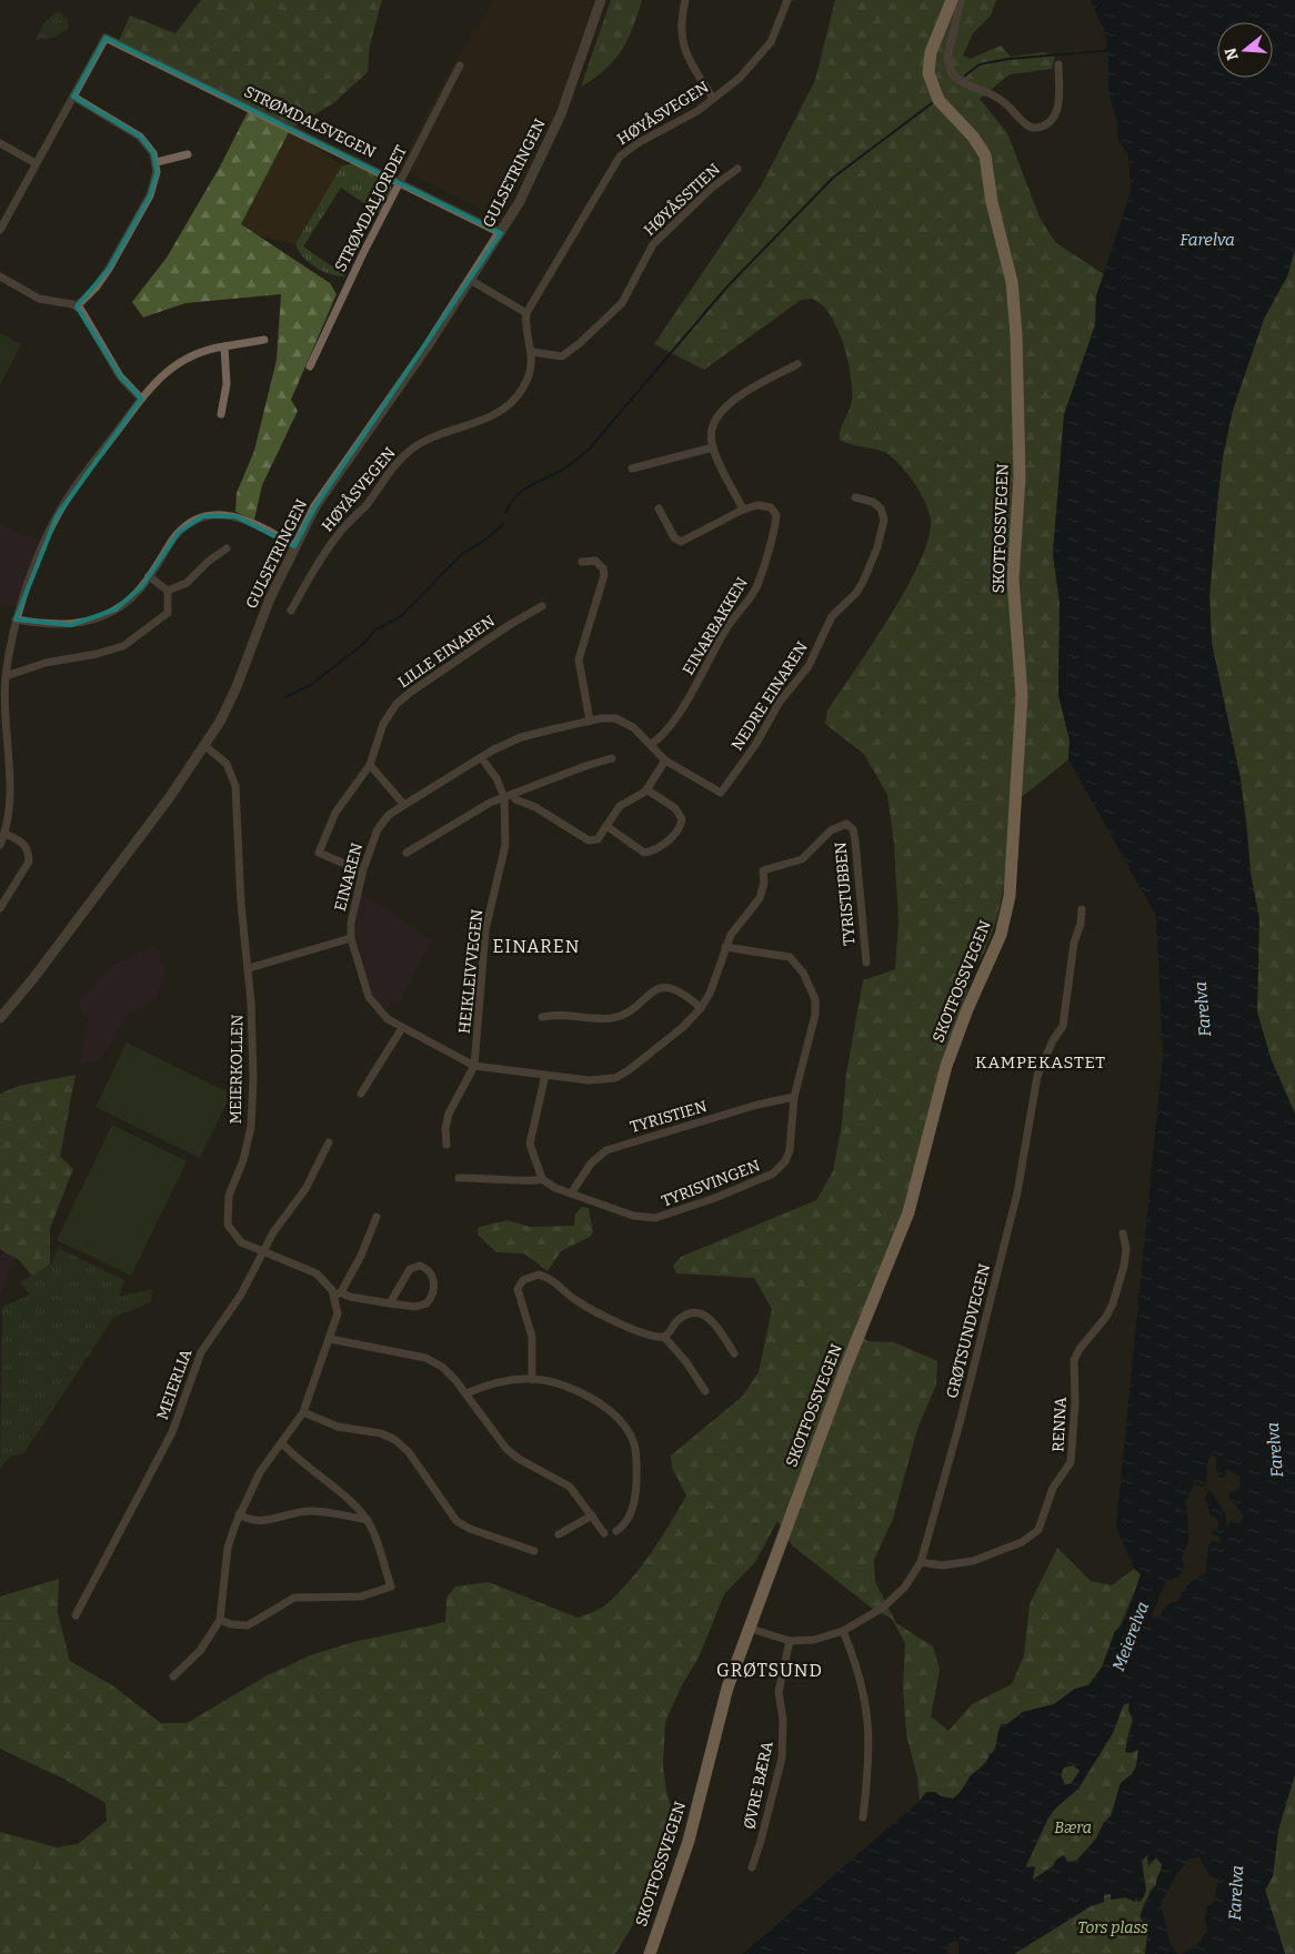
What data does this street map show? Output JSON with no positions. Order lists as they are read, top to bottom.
{
  "streets": {
    "main road": ["SKOTFOSSVEGEN"],
    "street": [
      "HØYÅSVEGEN",
      "STRØMDALSVEGEN",
      "GULSETRINGEN",
      "HØYÅSSTIEN",
      "STRØMDALJORDET",
      "EINARBAKKEN",
      "LILLE EINAREN",
      "NEDRE EINAREN",
      "EINAREN",
      "TYRISTUBBEN",
      "HEIKLEIVVEGEN",
      "MEIERKOLLEN",
      "TYRISTIEN",
      "TYRISVINGEN",
      "GRØTSUNDVEGEN",
      "MEIERLIA",
      "RENNA",
      "ØVRE BÆRA"
    ]
  },
  "crossings": [
    ["HØYÅSVEGEN", "HØYÅSSTIEN"],
    ["STRØMDALSVEGEN", "GULSETRINGEN"],
    ["STRØMDALSVEGEN", "STRØMDALJORDET"],
    ["GULSETRINGEN", "MEIERKOLLEN"],
    ["SKOTFOSSVEGEN", "GRØTSUNDVEGEN"],
    ["EINARBAKKEN", "EINAREN"],
    ["LILLE EINAREN", "EINAREN"],
    ["NEDRE EINAREN", "EINAREN"],
    ["EINAREN", "HEIKLEIVVEGEN"],
    ["TYRISTUBBEN", "TYRISVINGEN"],
    ["MEIERKOLLEN", "MEIERLIA"],
    ["TYRISTIEN", "TYRISVINGEN"],
    ["GRØTSUNDVEGEN", "RENNA"],
    ["GRØTSUNDVEGEN", "ØVRE BÆRA"]
  ],
  "districts": ["EINAREN", "KAMPEKASTET", "GRØTSUND"],
  "water": ["Farelva", "Meierelva"],
  "parks": ["Bæra", "Tors plass"],
  "north": "left"
}
